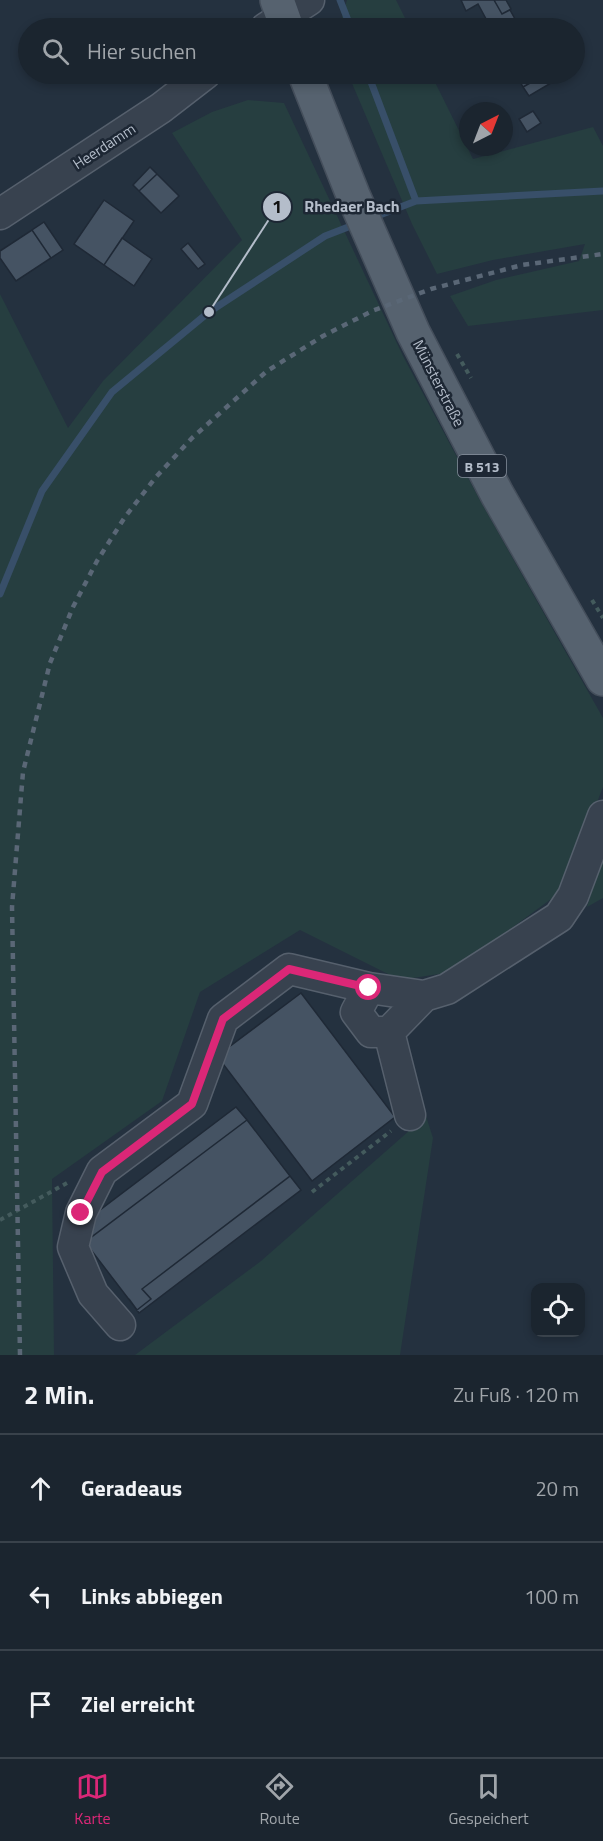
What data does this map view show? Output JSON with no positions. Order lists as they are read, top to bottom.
{
  "streets": {
    "main road": ["Münsterstraße", "B 513"],
    "street": ["Heerdamm"]
  },
  "places": ["Rhedaer Bach"],
  "north": "top right",
  "page": {
    "search": "Hier suchen",
    "heading": ["2 Min.", "Zu Fuß · 120 m"],
    "list": [
      ["Geradeaus", "20 m"],
      ["Links abbiegen", "100 m"],
      "Ziel erreicht"
    ],
    "nav": ["Karte", "Route", "Gespeichert"]
  }
}
